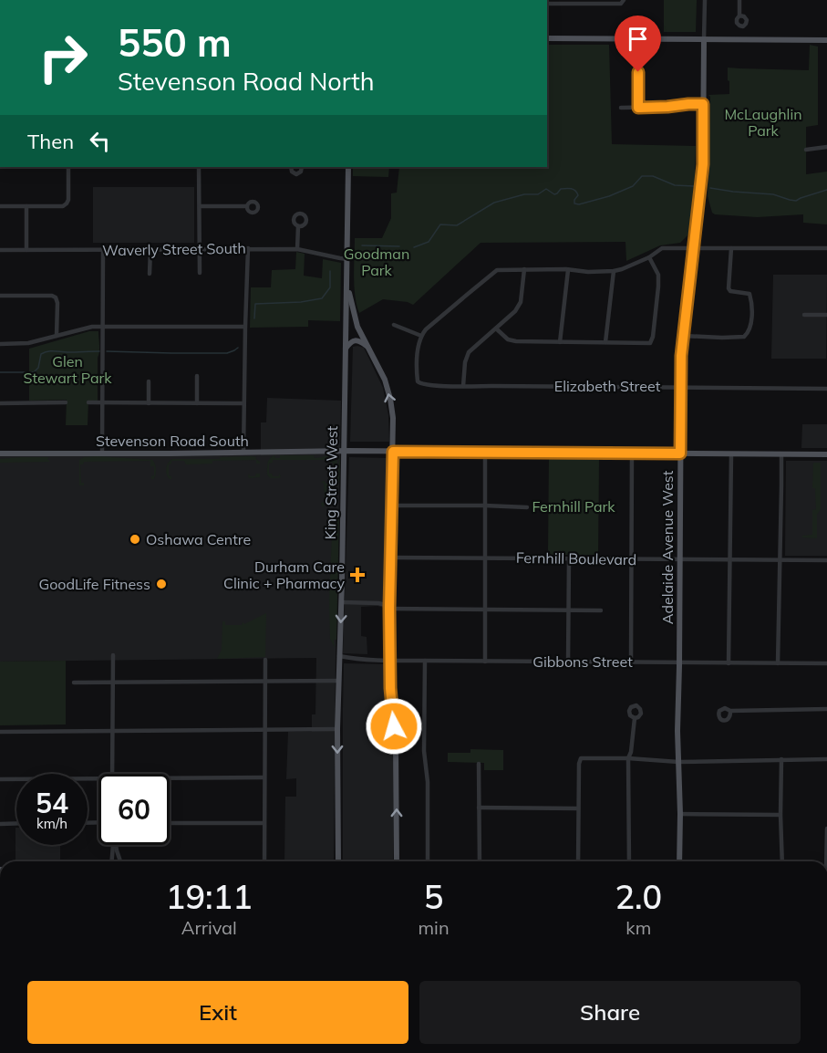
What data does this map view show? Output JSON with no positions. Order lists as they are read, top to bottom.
{
  "streets": {
    "main road": ["Stevenson Road South", "King Street West", "Adelaide Avenue West"],
    "street": [
      "Waverly Street South",
      "Elizabeth Street",
      "Fernhill Boulevard",
      "Gibbons Street"
    ]
  },
  "crossings": [
    ["Waverly Street South", "King Street West"],
    ["Elizabeth Street", "Adelaide Avenue West"],
    ["Stevenson Road South", "King Street West"],
    ["Stevenson Road South", "Adelaide Avenue West"],
    ["King Street West", "Gibbons Street"],
    ["Adelaide Avenue West", "Fernhill Boulevard"],
    ["Adelaide Avenue West", "Gibbons Street"]
  ],
  "parks": [
    "McLaughlin Park",
    "Goodman Park",
    "Glen Stewart Park",
    "Fernhill Park"
  ],
  "places": {
    "other": ["Oshawa Centre", "GoodLife Fitness"],
    "health": ["Durham Care Clinic + Pharmacy"]
  },
  "page": {
    "turn": ["550 m", "Stevenson Road North"],
    "then": "Then",
    "speed": "54 km/h",
    "limit": "60",
    "eta": [
      "19:11",
      "Arrival",
      "5",
      "min",
      "2.0",
      "km"
    ],
    "buttons": ["Exit", "Share"]
  }
}
